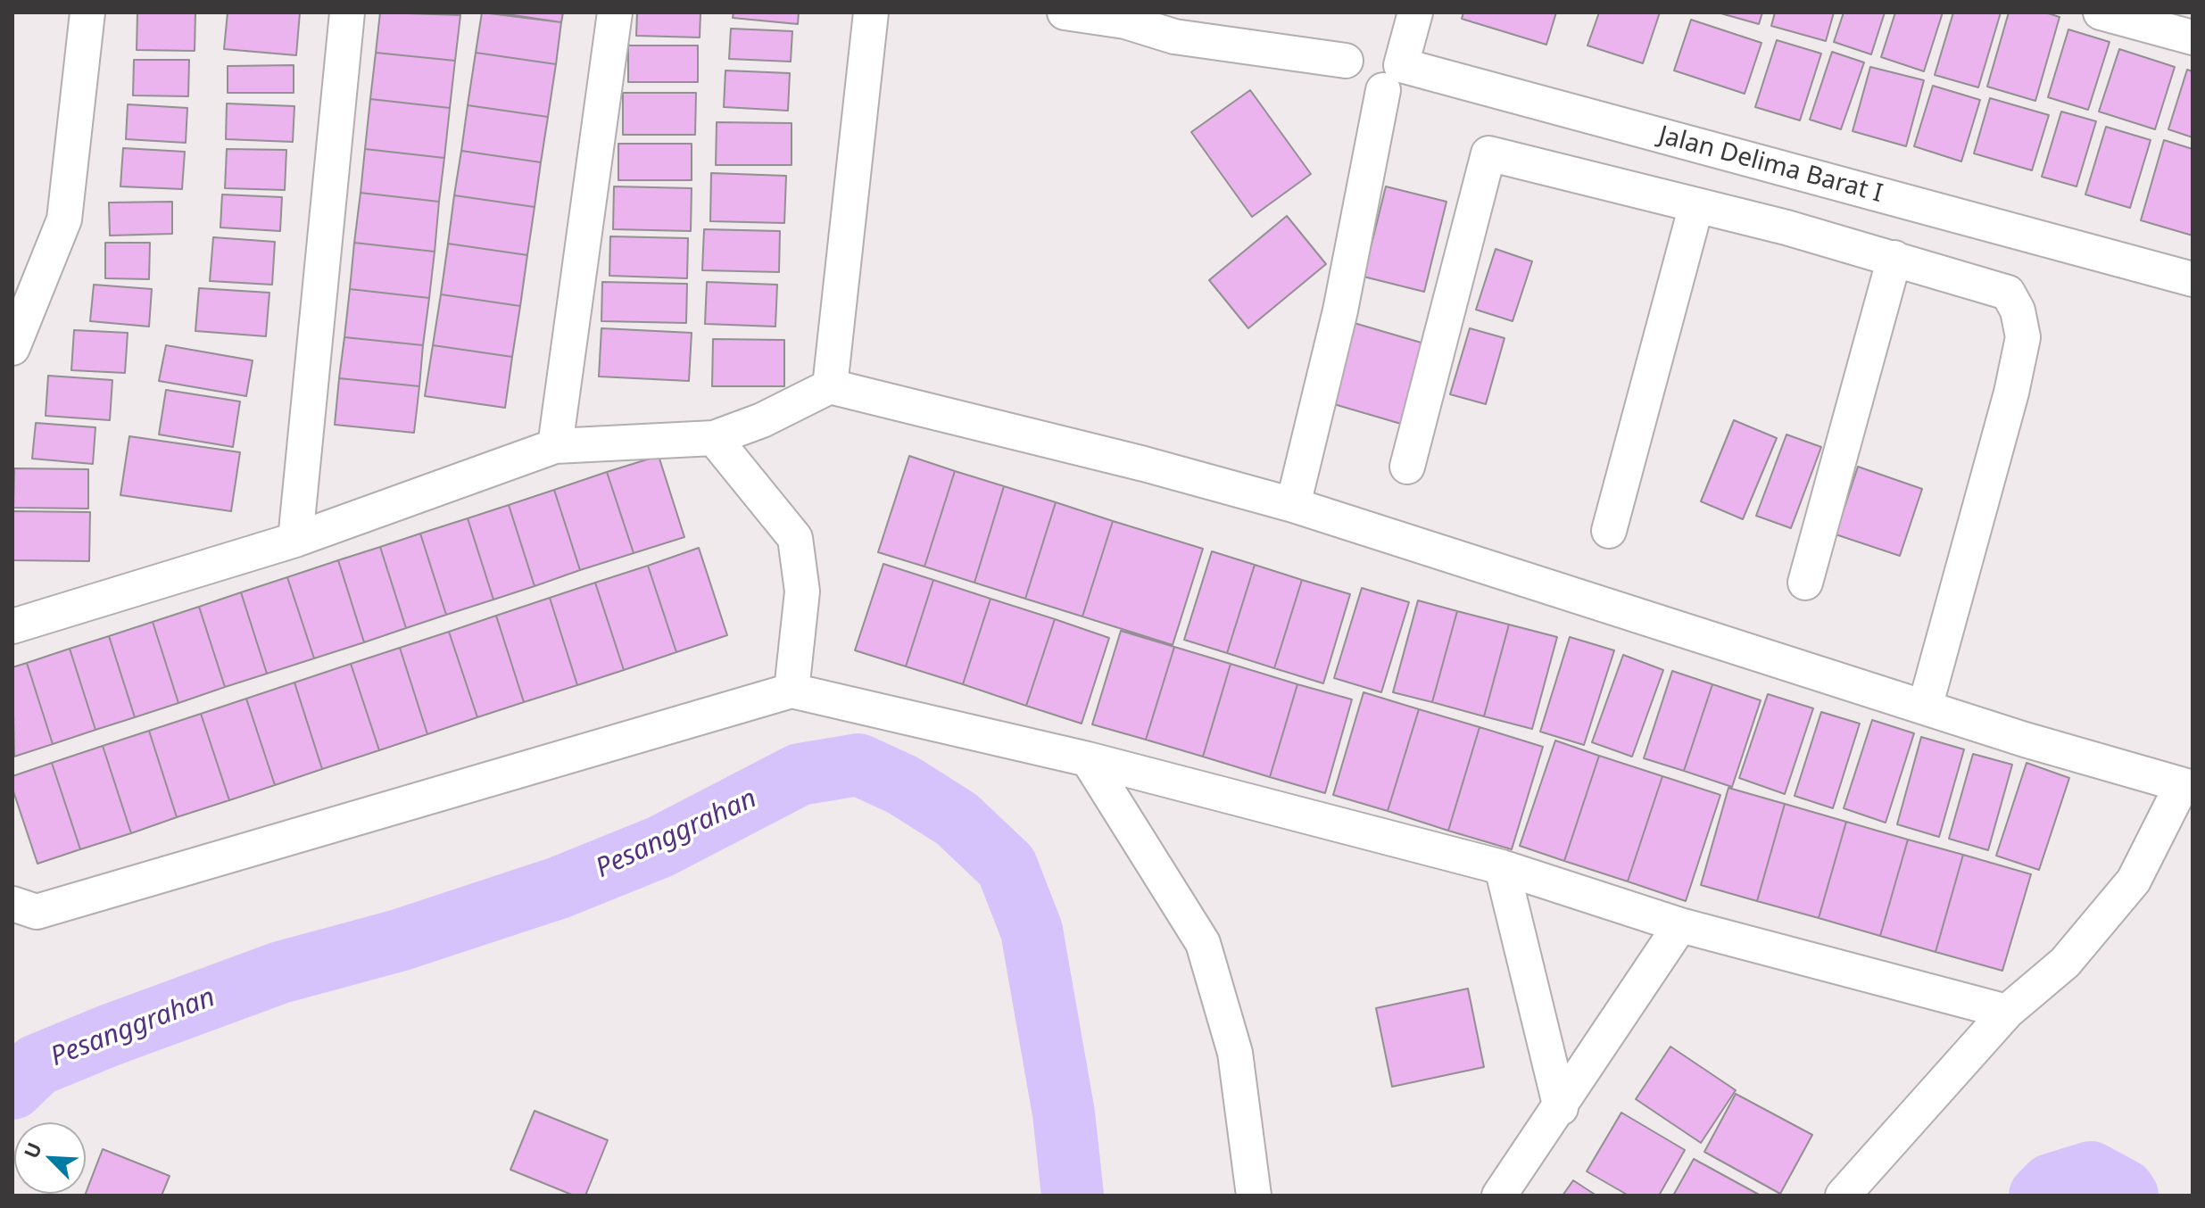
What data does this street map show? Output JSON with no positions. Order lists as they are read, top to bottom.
{
  "streets": {
    "street": ["Jalan Delima Barat I"]
  },
  "water": ["Pesanggrahan"],
  "north": "top left"
}
